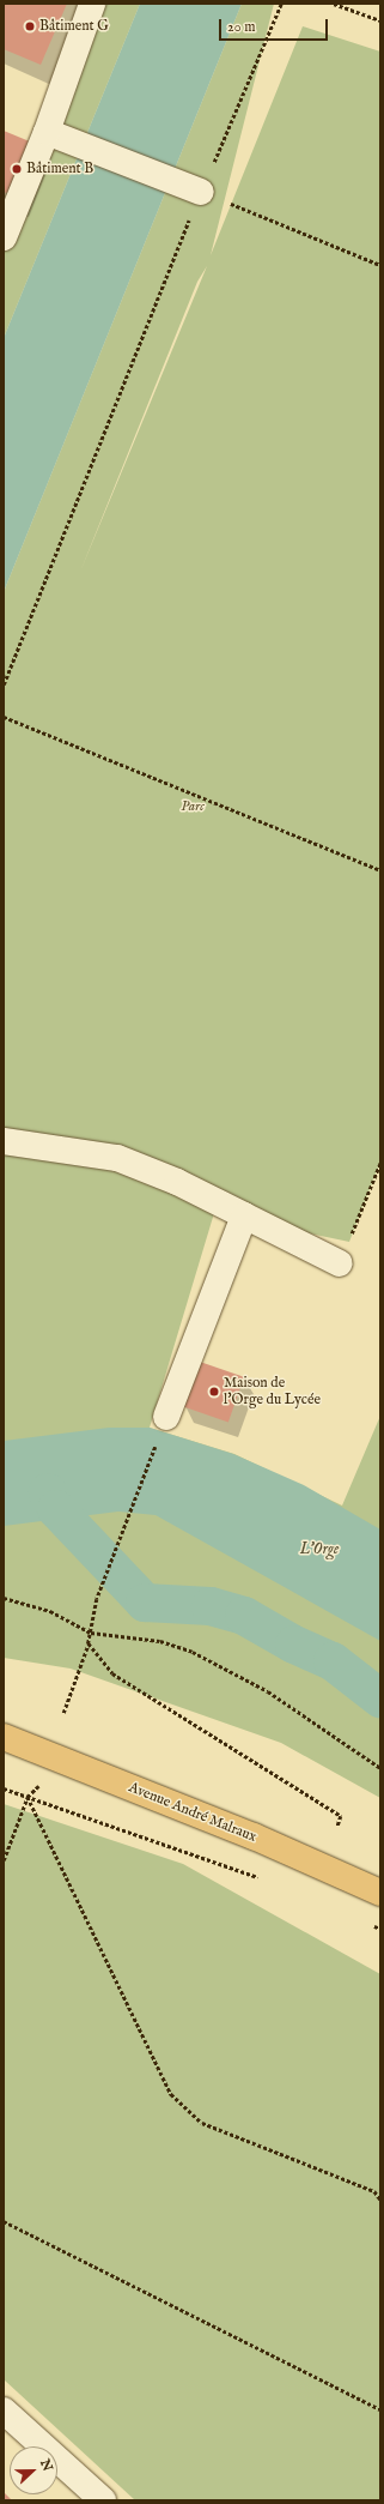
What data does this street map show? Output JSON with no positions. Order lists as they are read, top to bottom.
{
  "streets": {
    "main road": ["Avenue André Malraux"]
  },
  "water": ["L'Orge"],
  "parks": ["Parc"],
  "places": ["Bâtiment G", "Bâtiment B", "Maison de l'Orge du Lycée"],
  "scale_bar": "20 m",
  "north": "right"
}
